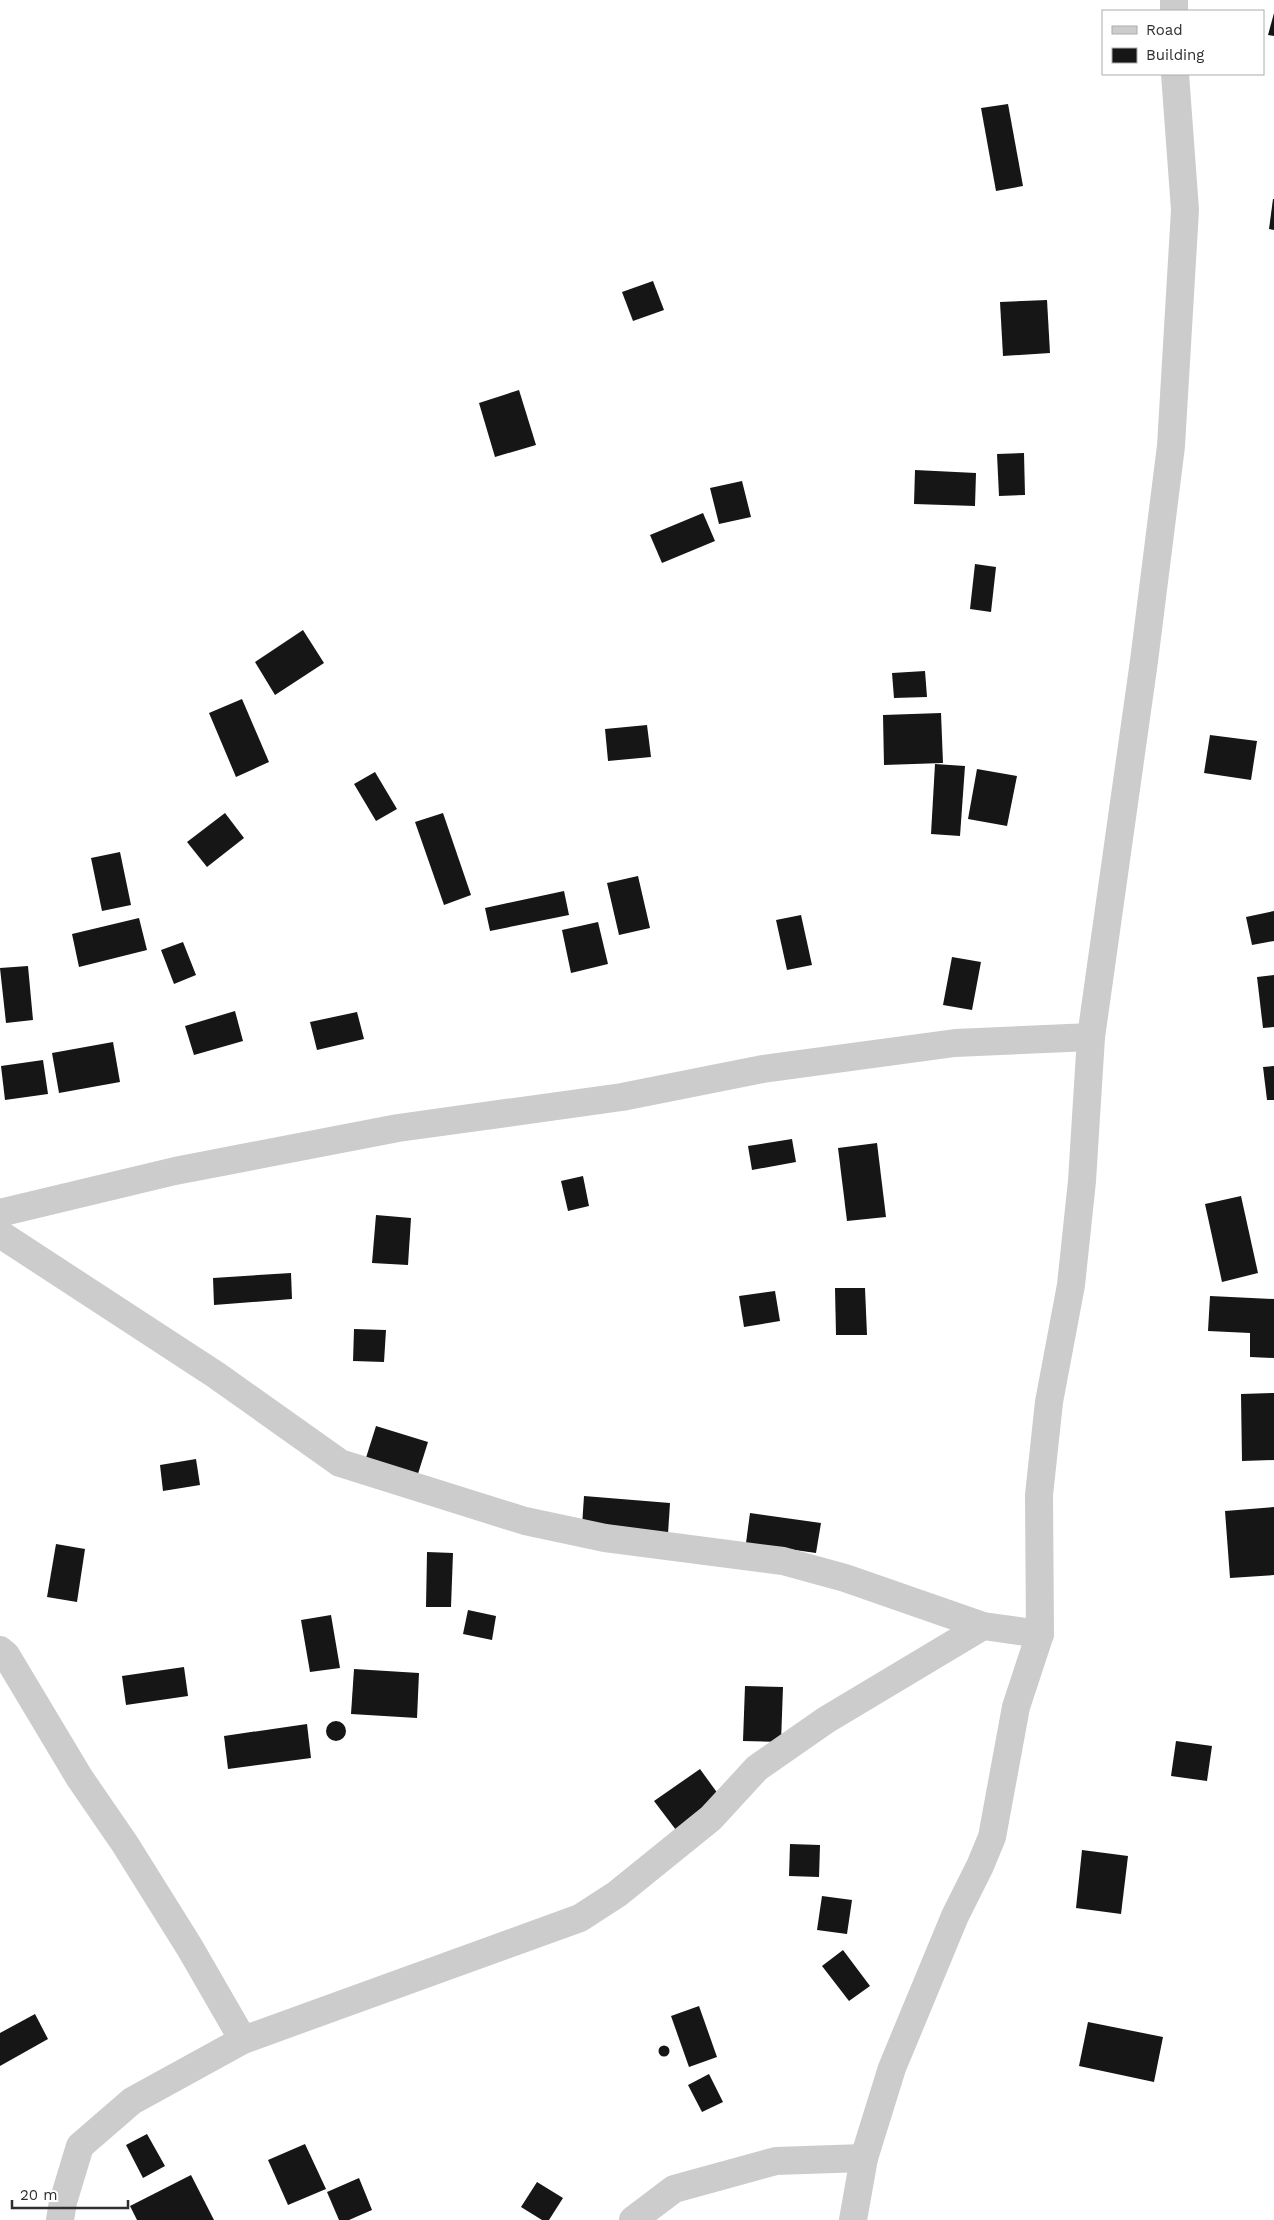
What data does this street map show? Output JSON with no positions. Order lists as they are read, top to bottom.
{
  "legend": ["Road", "Building"],
  "scale_bar": "20 m"
}
